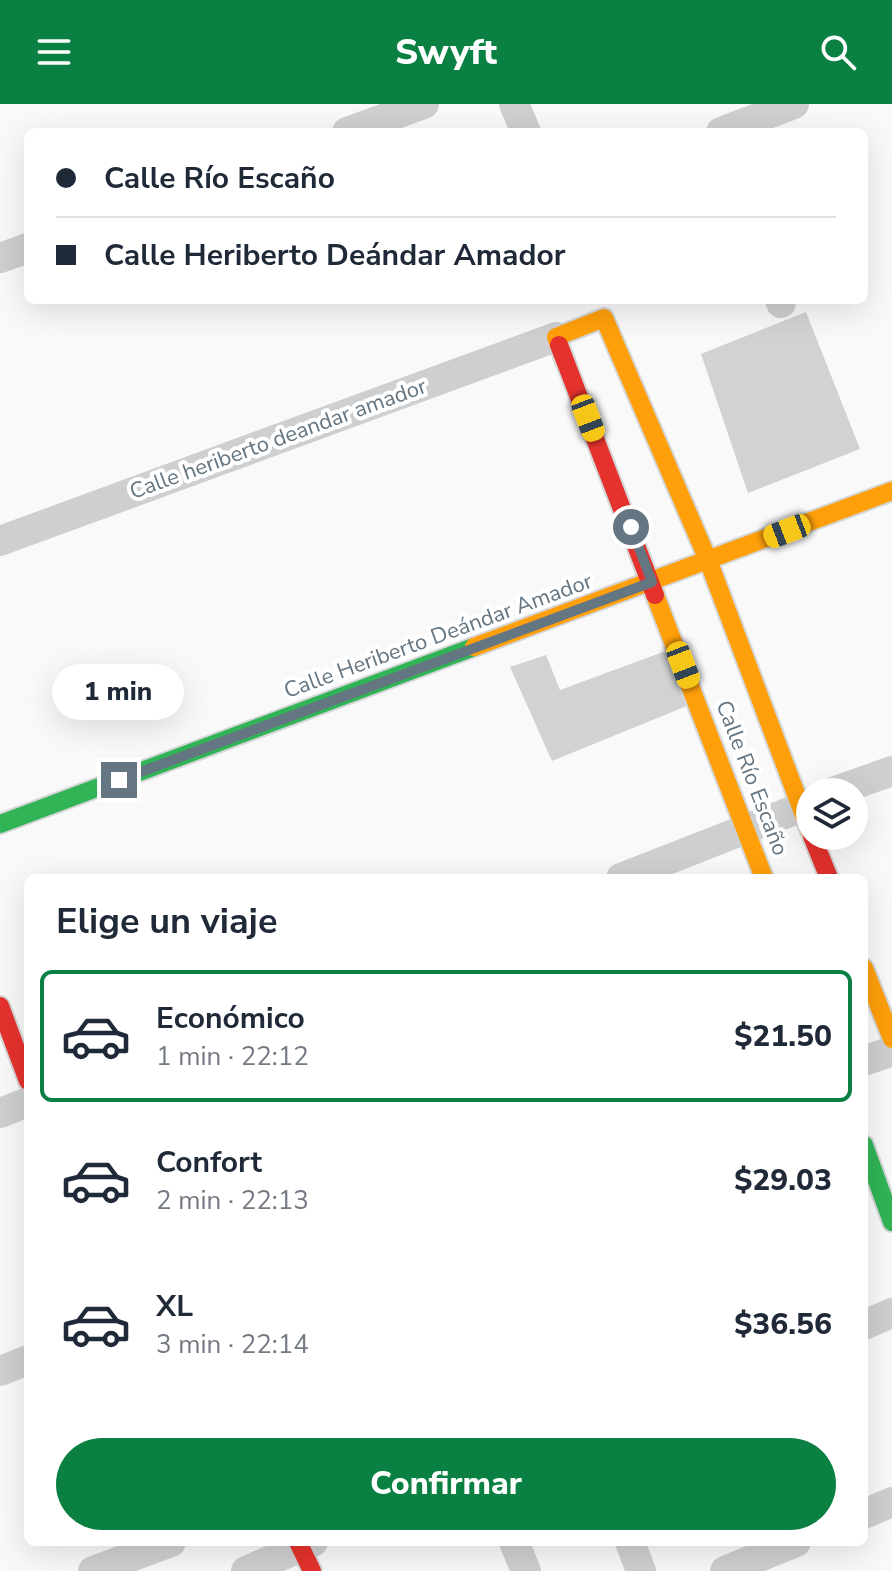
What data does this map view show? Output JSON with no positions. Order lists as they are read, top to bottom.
{
  "streets": {
    "street": ["Calle heriberto deandar amador", "Calle Heriberto Deándar Amador", "Calle Río Escaño"]
  },
  "crossings": [
    ["Calle heriberto deandar amador", "Calle Río Escaño"],
    ["Calle Heriberto Deándar Amador", "Calle Río Escaño"]
  ],
  "page": {
    "header": "Swyft",
    "banner": ["Calle Río Escaño", "Calle Heriberto Deándar Amador"],
    "bubble": "1 min",
    "heading": "Elige un viaje",
    "list": [
      {
        "name": "Económico",
        "note": "1 min · 22:12",
        "value": "$21.50"
      },
      {
        "name": "Confort",
        "note": "2 min · 22:13",
        "value": "$29.03"
      },
      {
        "name": "XL",
        "note": "3 min · 22:14",
        "value": "$36.56"
      }
    ],
    "buttons": "Confirmar"
  }
}
